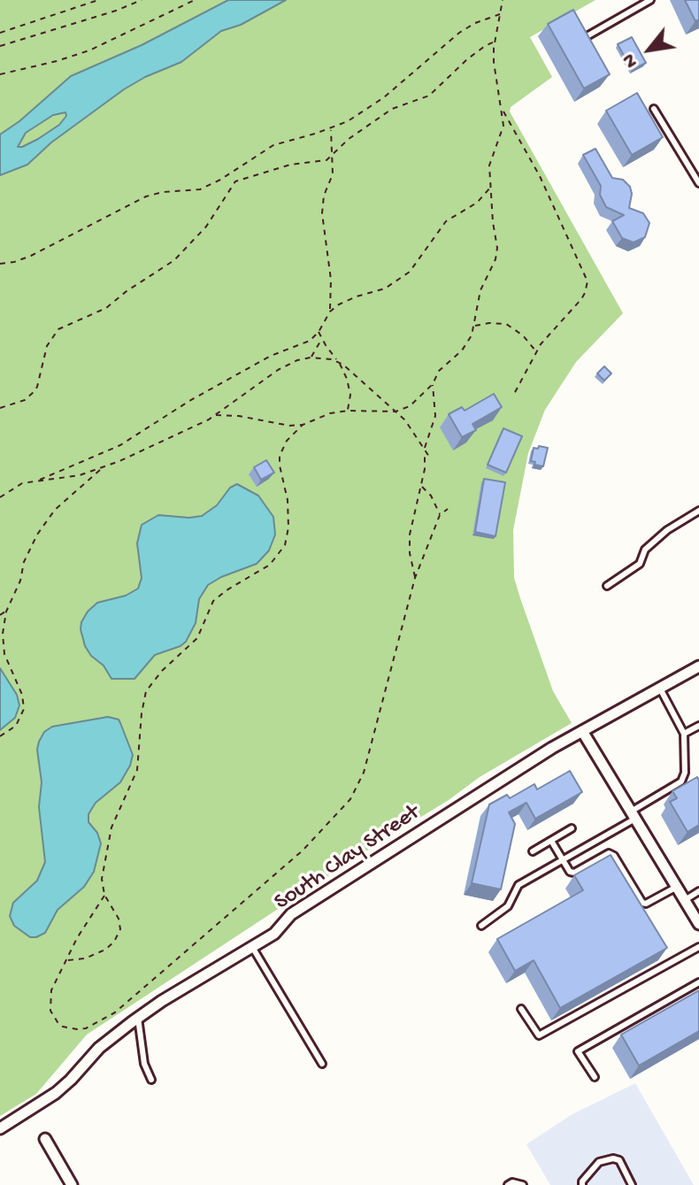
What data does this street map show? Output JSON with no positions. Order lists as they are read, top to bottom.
{
  "streets": {
    "street": ["South Clay Street"]
  },
  "north": "bottom left"
}
